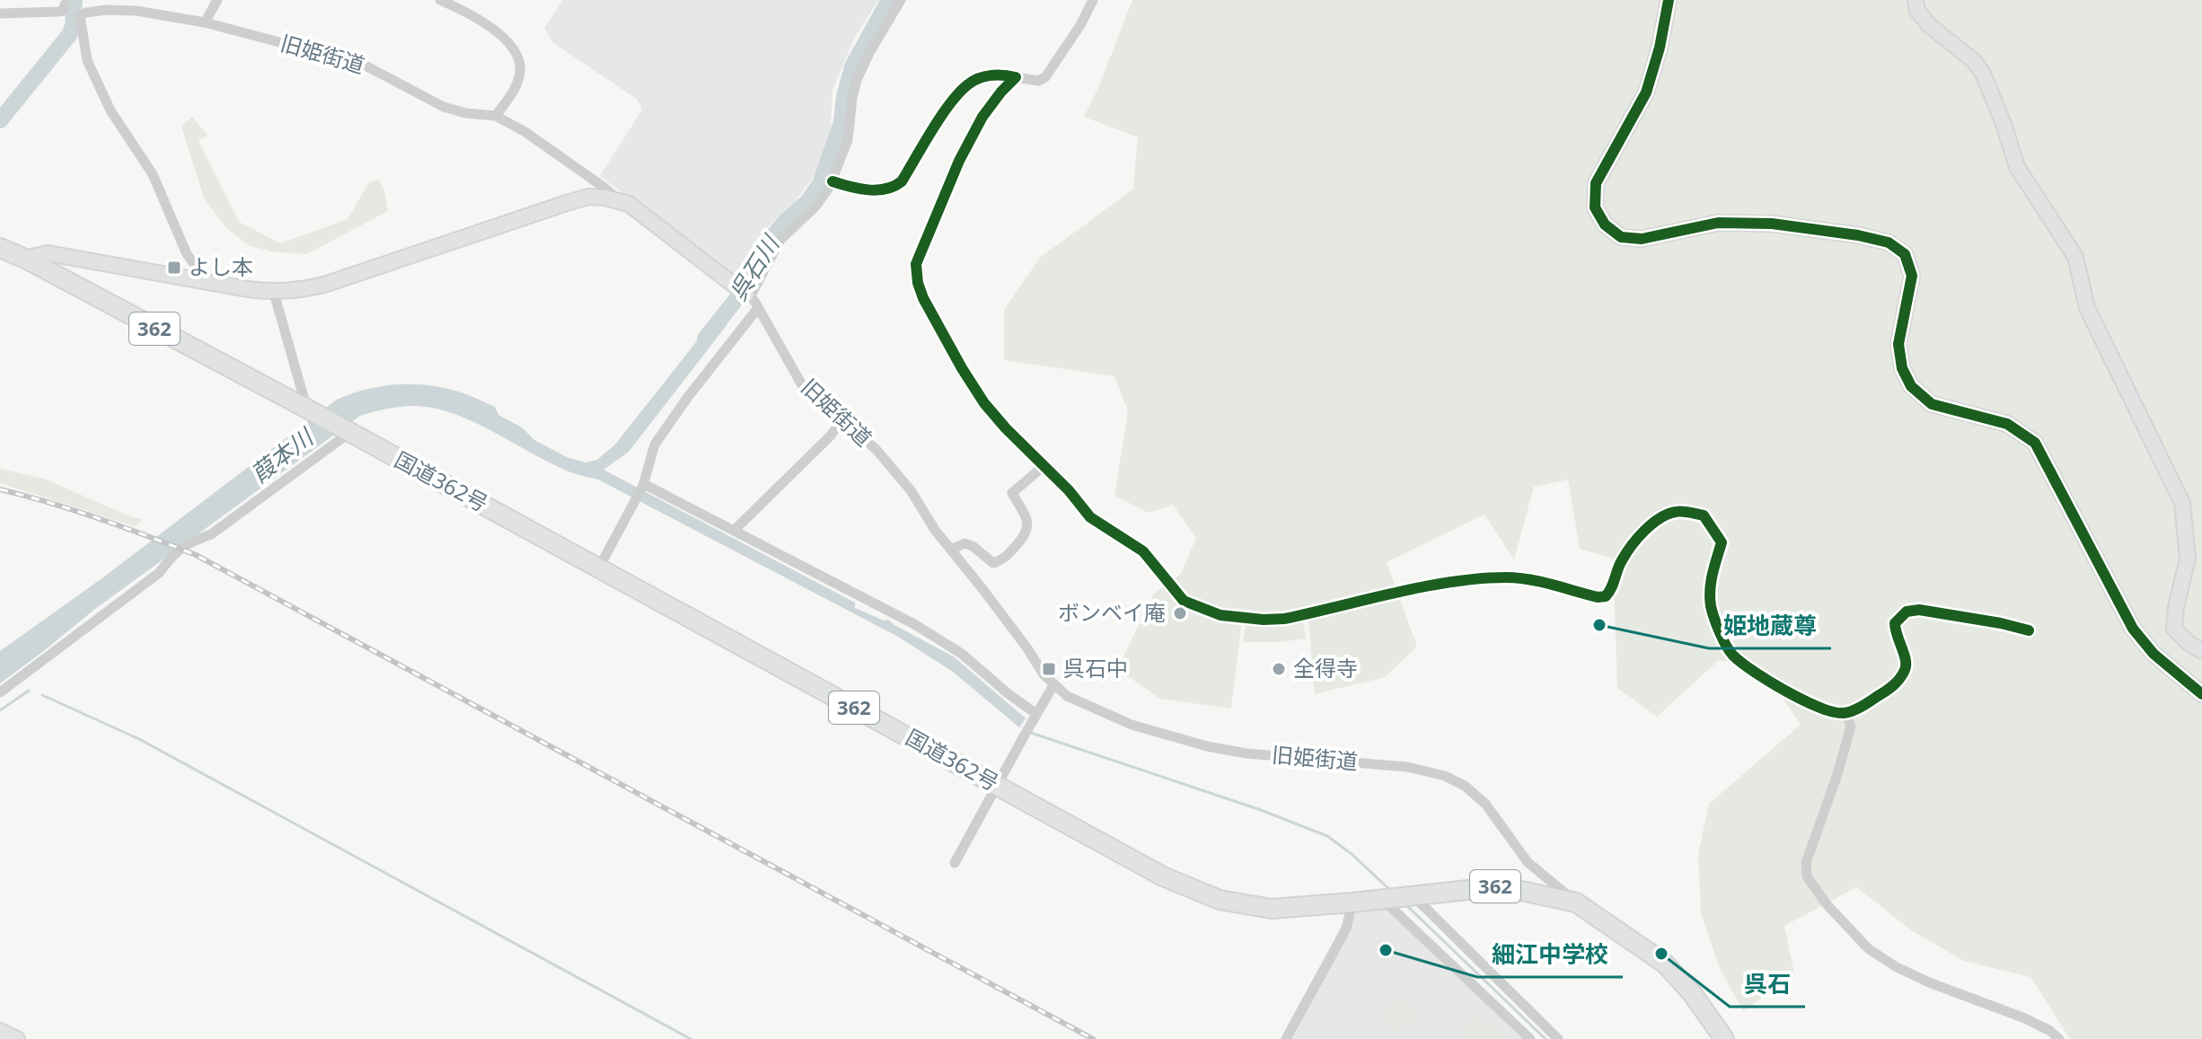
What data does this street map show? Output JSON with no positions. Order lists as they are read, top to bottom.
{
  "streets": {
    "highway": ["362", "国道362号"],
    "street": ["旧姫街道"]
  },
  "crossings": [
    ["旧姫街道", "国道362号"]
  ],
  "water": ["呉石川", "葭本川"],
  "places": {
    "transit": ["よし本", "呉石中"],
    "other": [
      "ボンベイ庵",
      "姫地蔵尊",
      "全得寺",
      "細江中学校",
      "呉石"
    ]
  }
}
